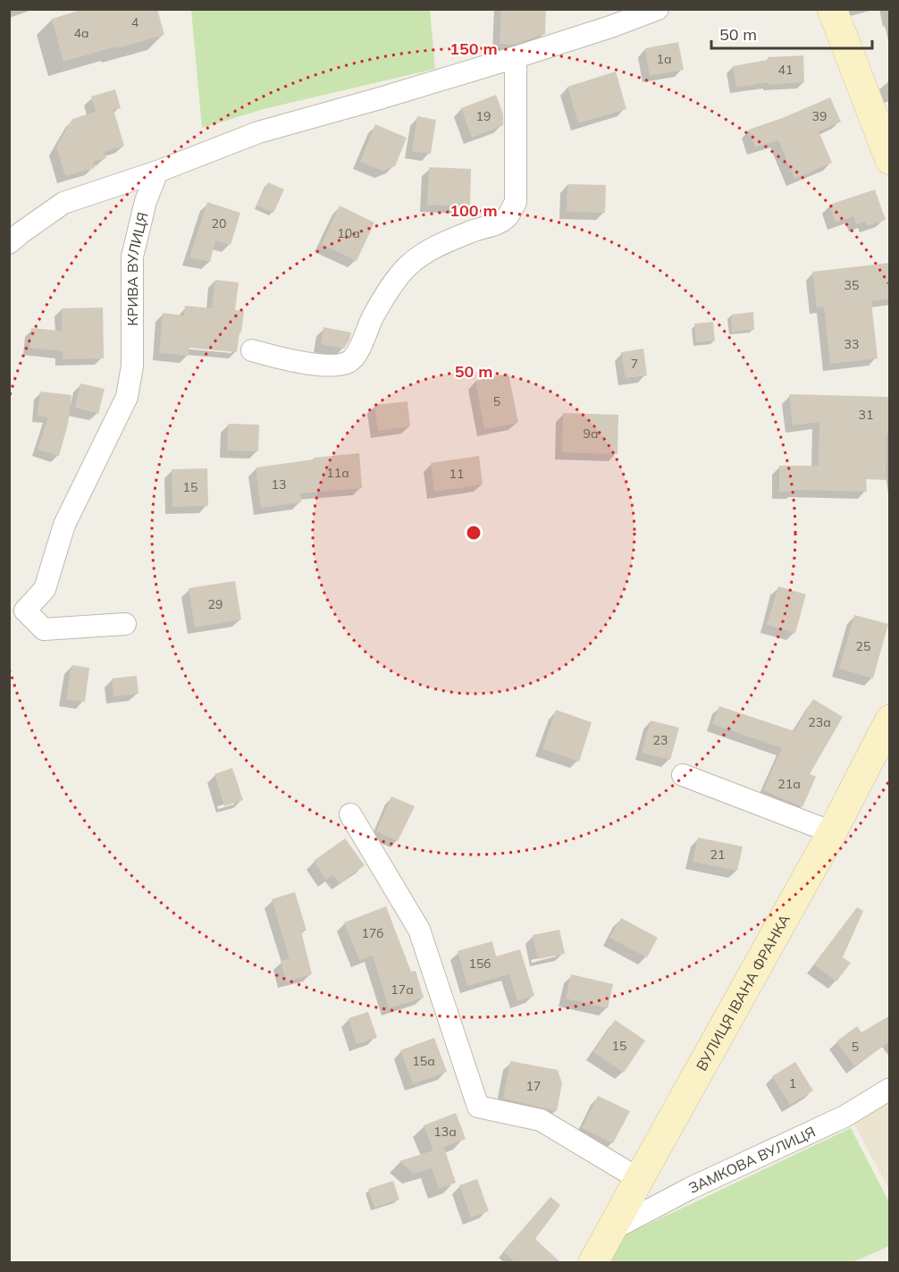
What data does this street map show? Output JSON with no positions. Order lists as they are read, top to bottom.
{
  "streets": {
    "street": ["КРИВА ВУЛИЦЯ", "ВУЛИЦЯ ІВАНА ФРАНКА", "ЗАМКОВА ВУЛИЦЯ"]
  },
  "crossings": [
    ["ВУЛИЦЯ ІВАНА ФРАНКА", "ЗАМКОВА ВУЛИЦЯ"]
  ],
  "house_numbers": [
    "4",
    "4а",
    "1а",
    "41",
    "19",
    "39",
    "20",
    "10а",
    "35",
    "33",
    "7",
    "5",
    "31",
    "9а",
    "11а",
    "11",
    "13",
    "15",
    "29",
    "25",
    "23а",
    "23",
    "21а",
    "21",
    "17б",
    "15б",
    "17а",
    "15",
    "5",
    "15а",
    "1",
    "17",
    "13а"
  ],
  "scale_bar": "50 m",
  "rings": ["150 m", "100 m", "50 m"]
}
